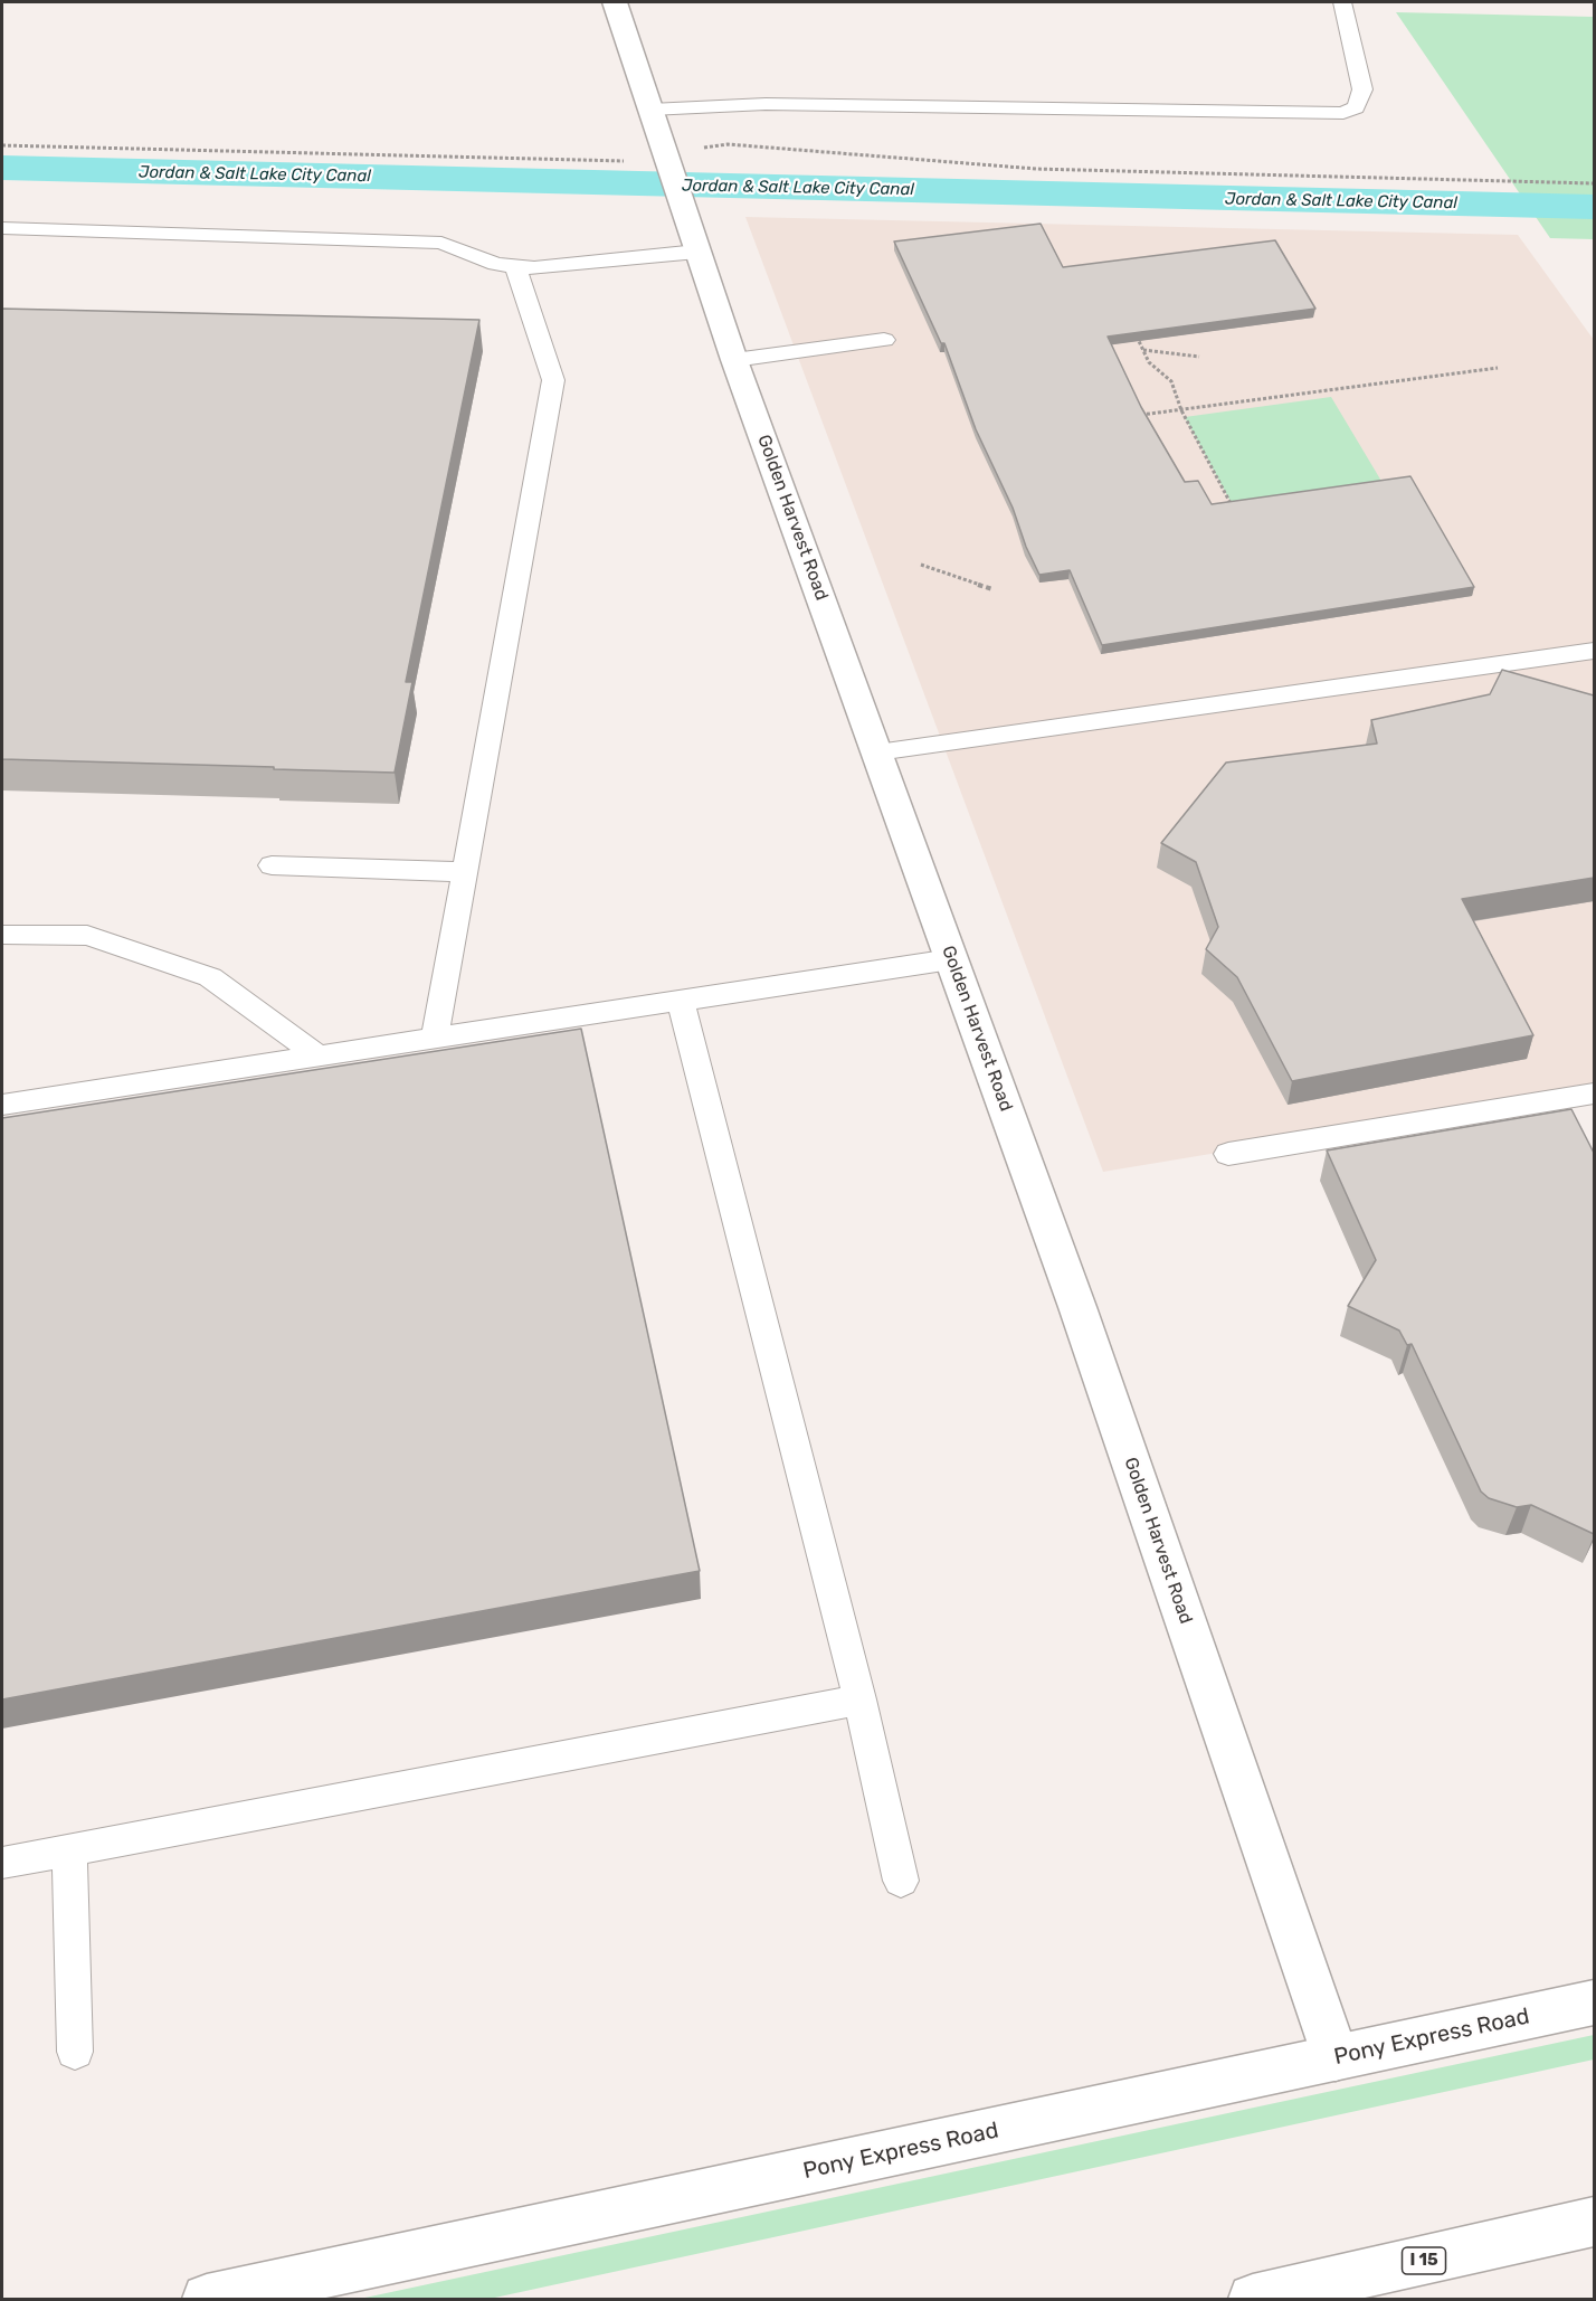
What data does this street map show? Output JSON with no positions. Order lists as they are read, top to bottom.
{
  "streets": {
    "main road": ["Golden Harvest Road", "Pony Express Road", "I 15"]
  },
  "crossings": [
    ["Golden Harvest Road", "Pony Express Road"]
  ],
  "water": ["Jordan & Salt Lake City Canal"]
}
